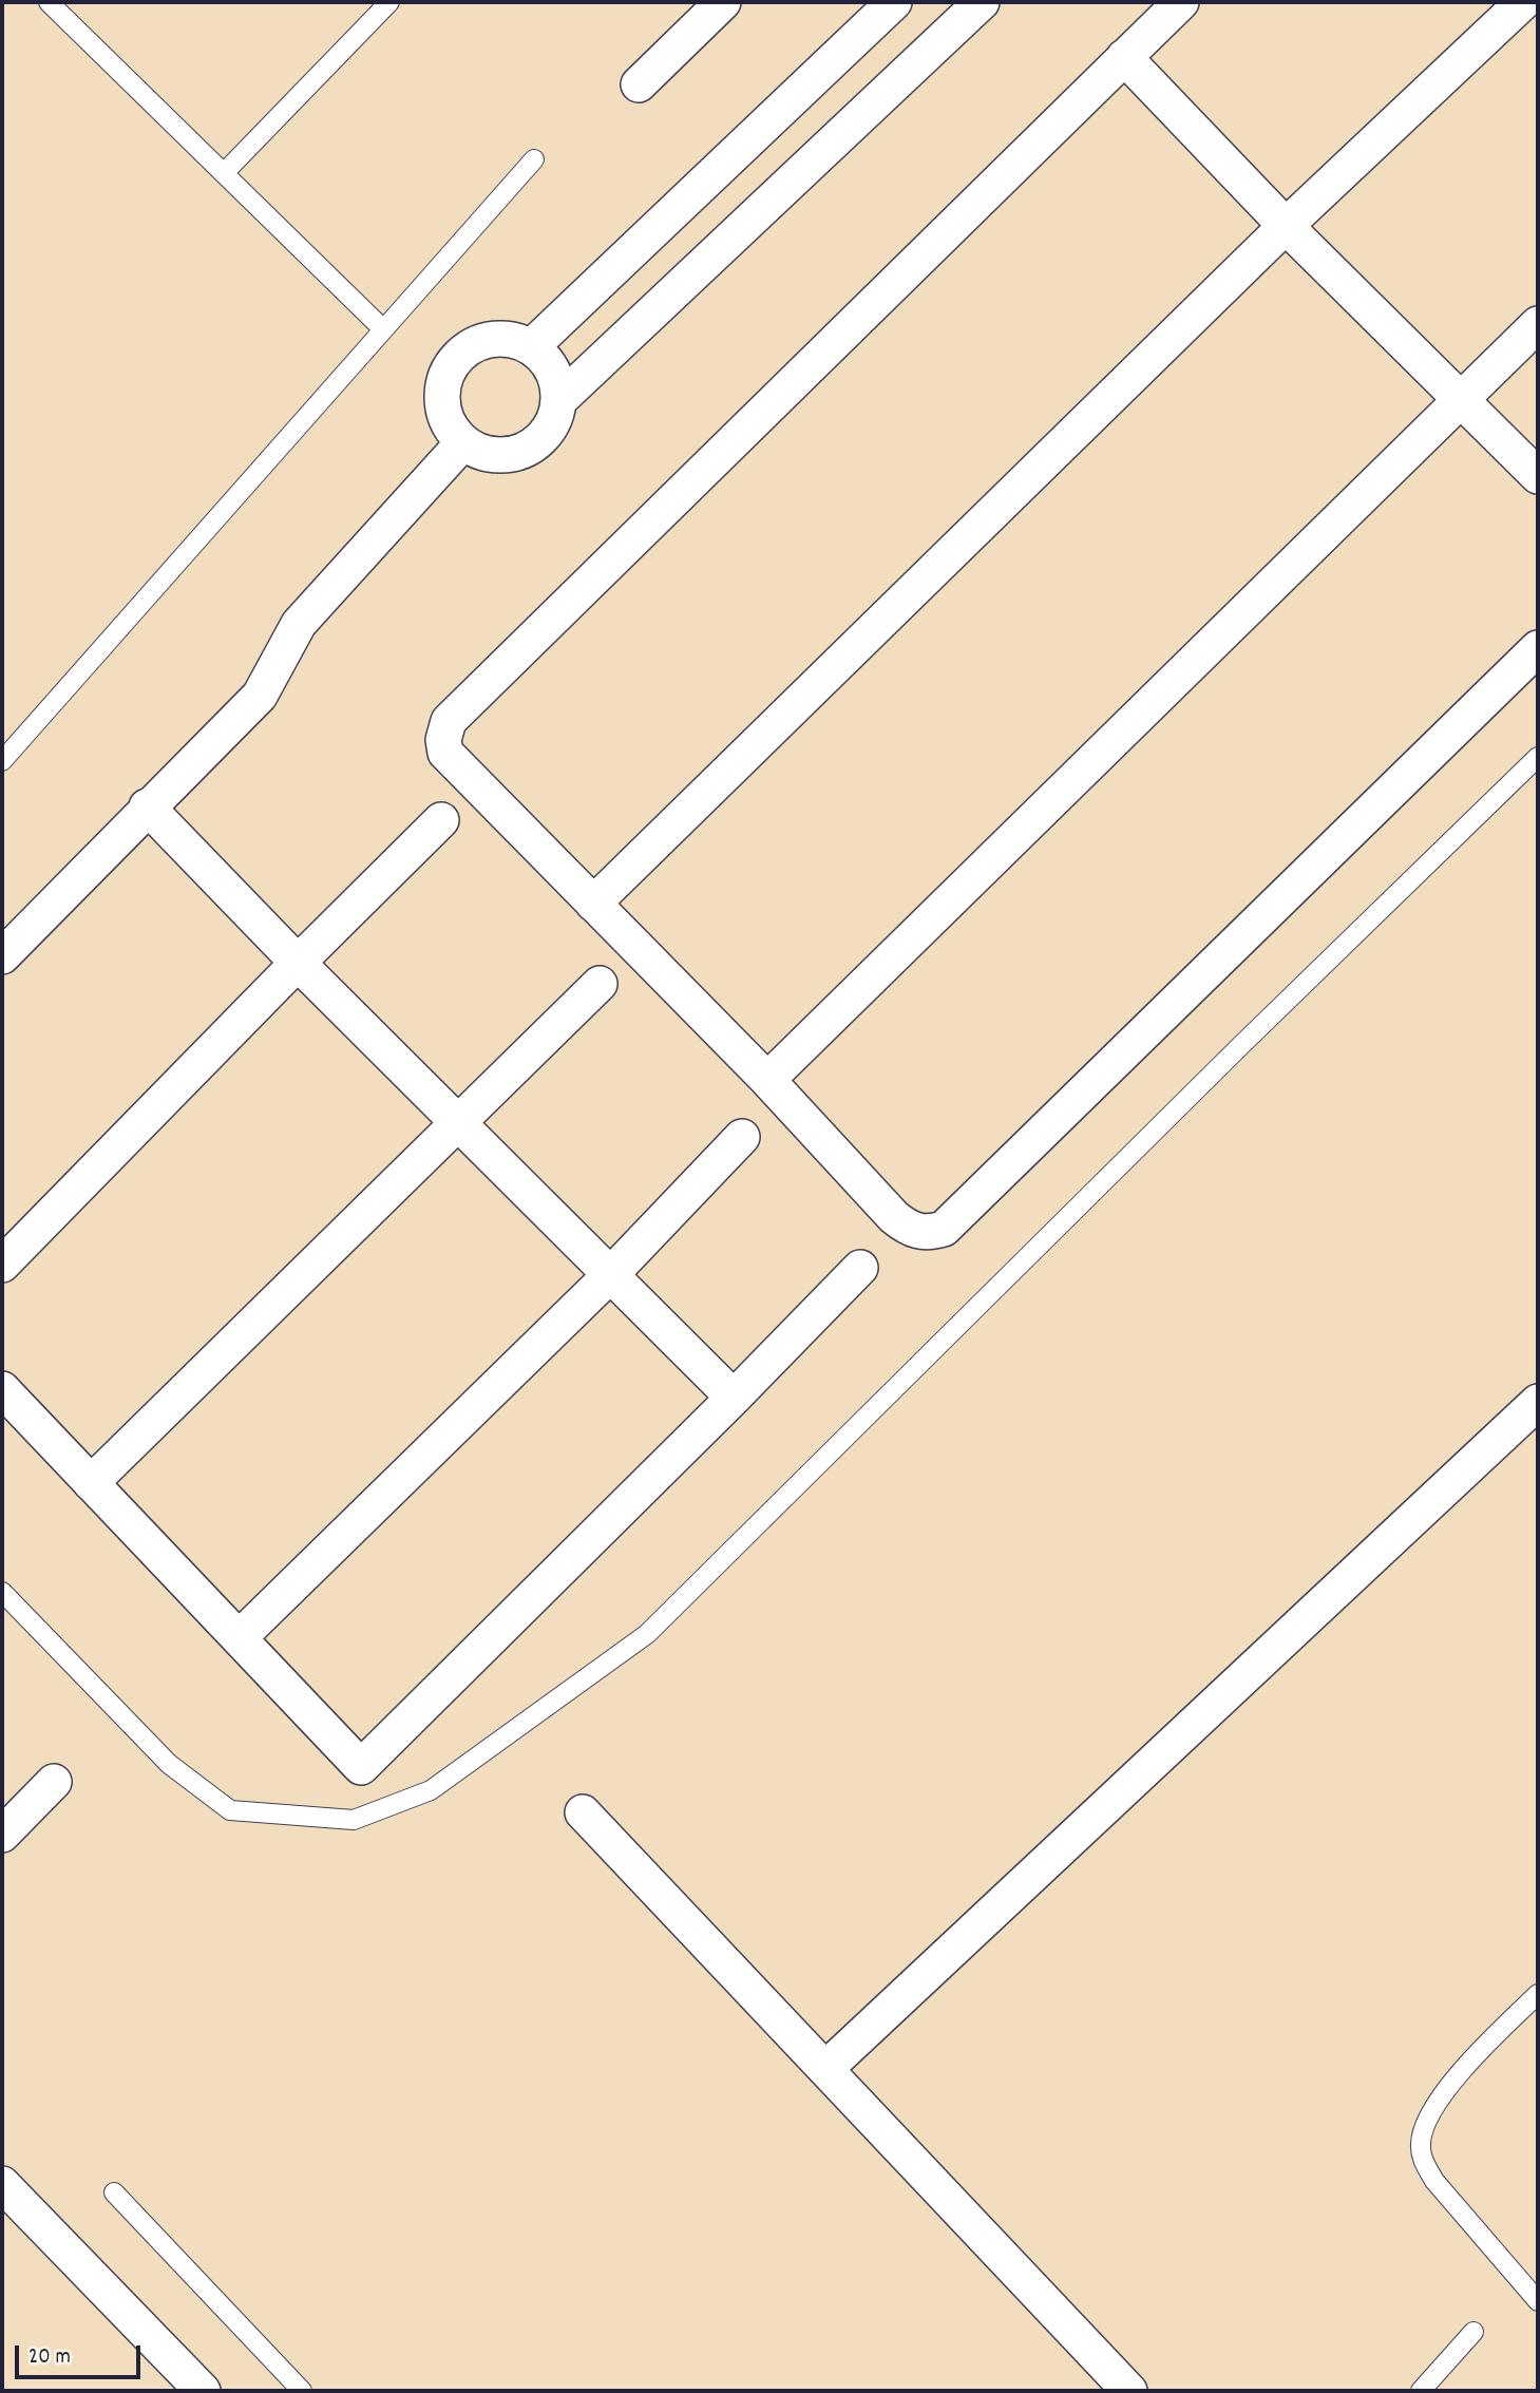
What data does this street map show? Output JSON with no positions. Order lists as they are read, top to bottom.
{
  "scale_bar": "20 m"
}
